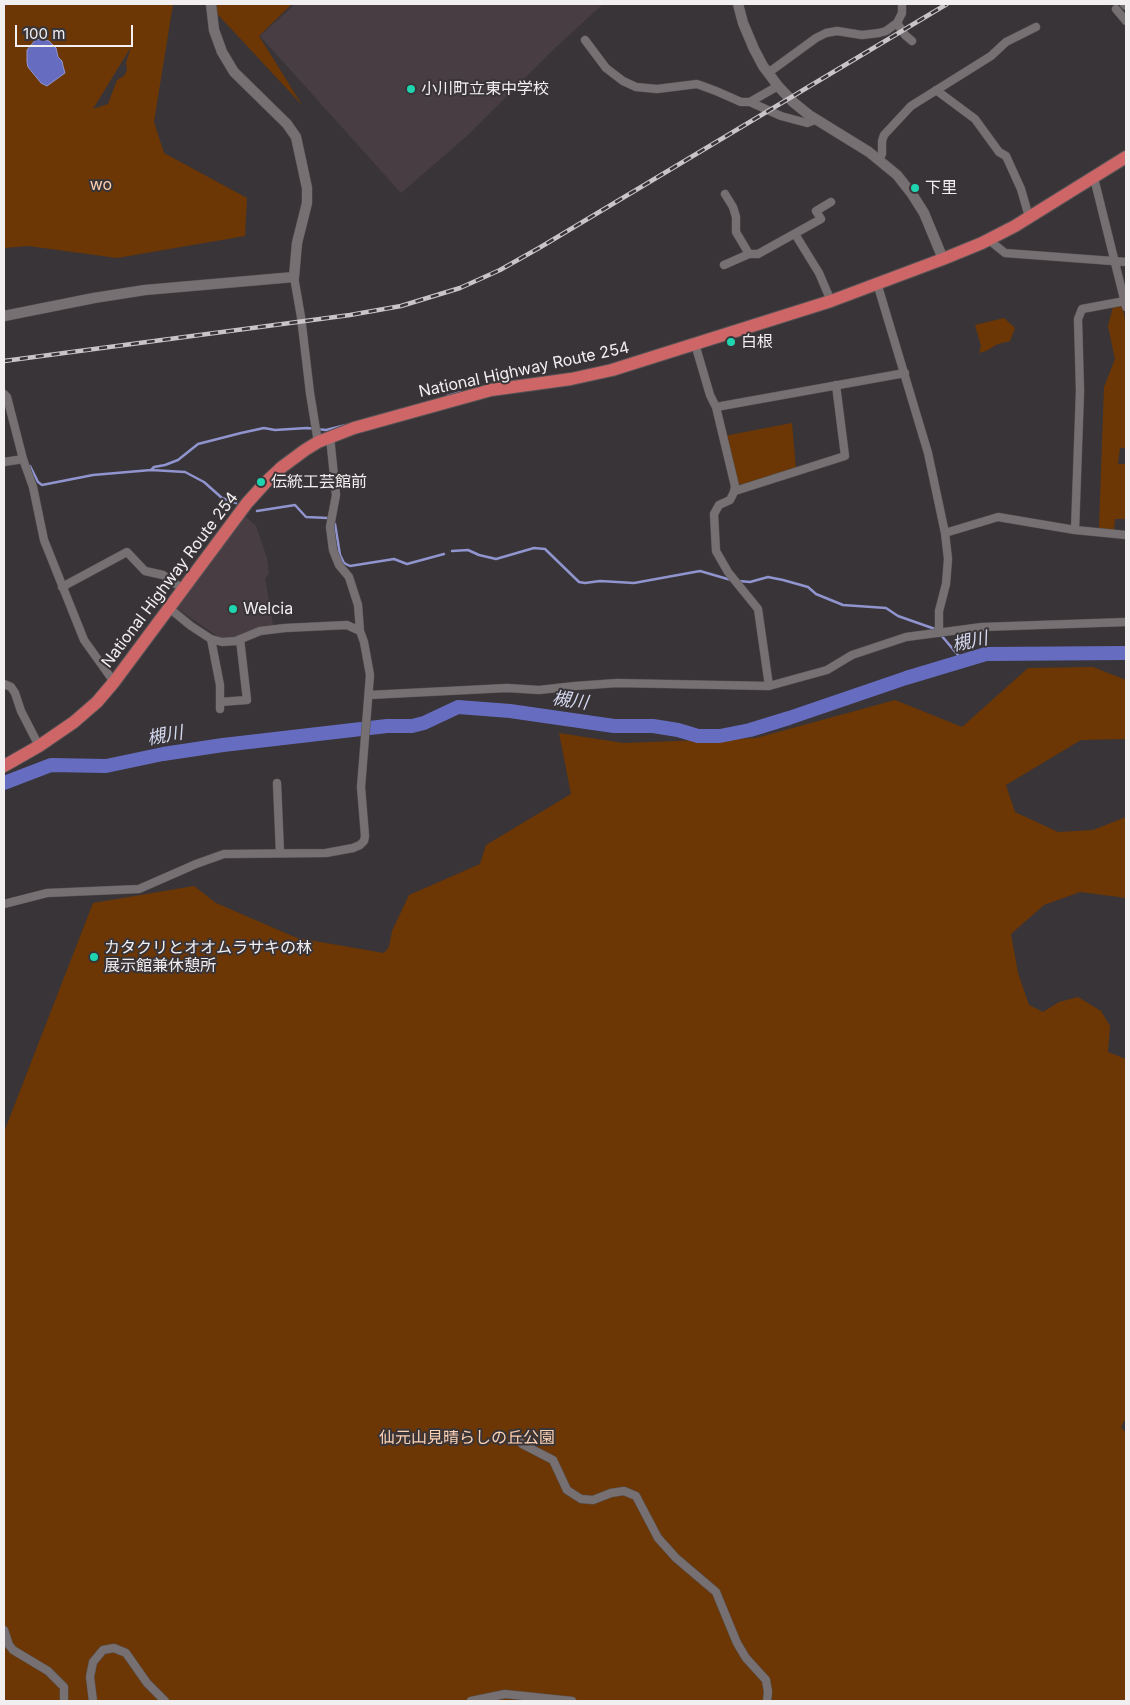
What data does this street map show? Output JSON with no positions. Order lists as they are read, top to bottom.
{
  "streets": {
    "highway": ["National Highway Route 254"]
  },
  "water": ["槻川"],
  "parks": ["wo", "仙元山見晴らしの丘公園"],
  "places": [
    "小川町立東中学校",
    "下里",
    "白根",
    "伝統工芸館前",
    "Welcia",
    "カタクリとオオムラサキの林 展示館兼休憩所"
  ],
  "scale_bar": "100 m"
}
